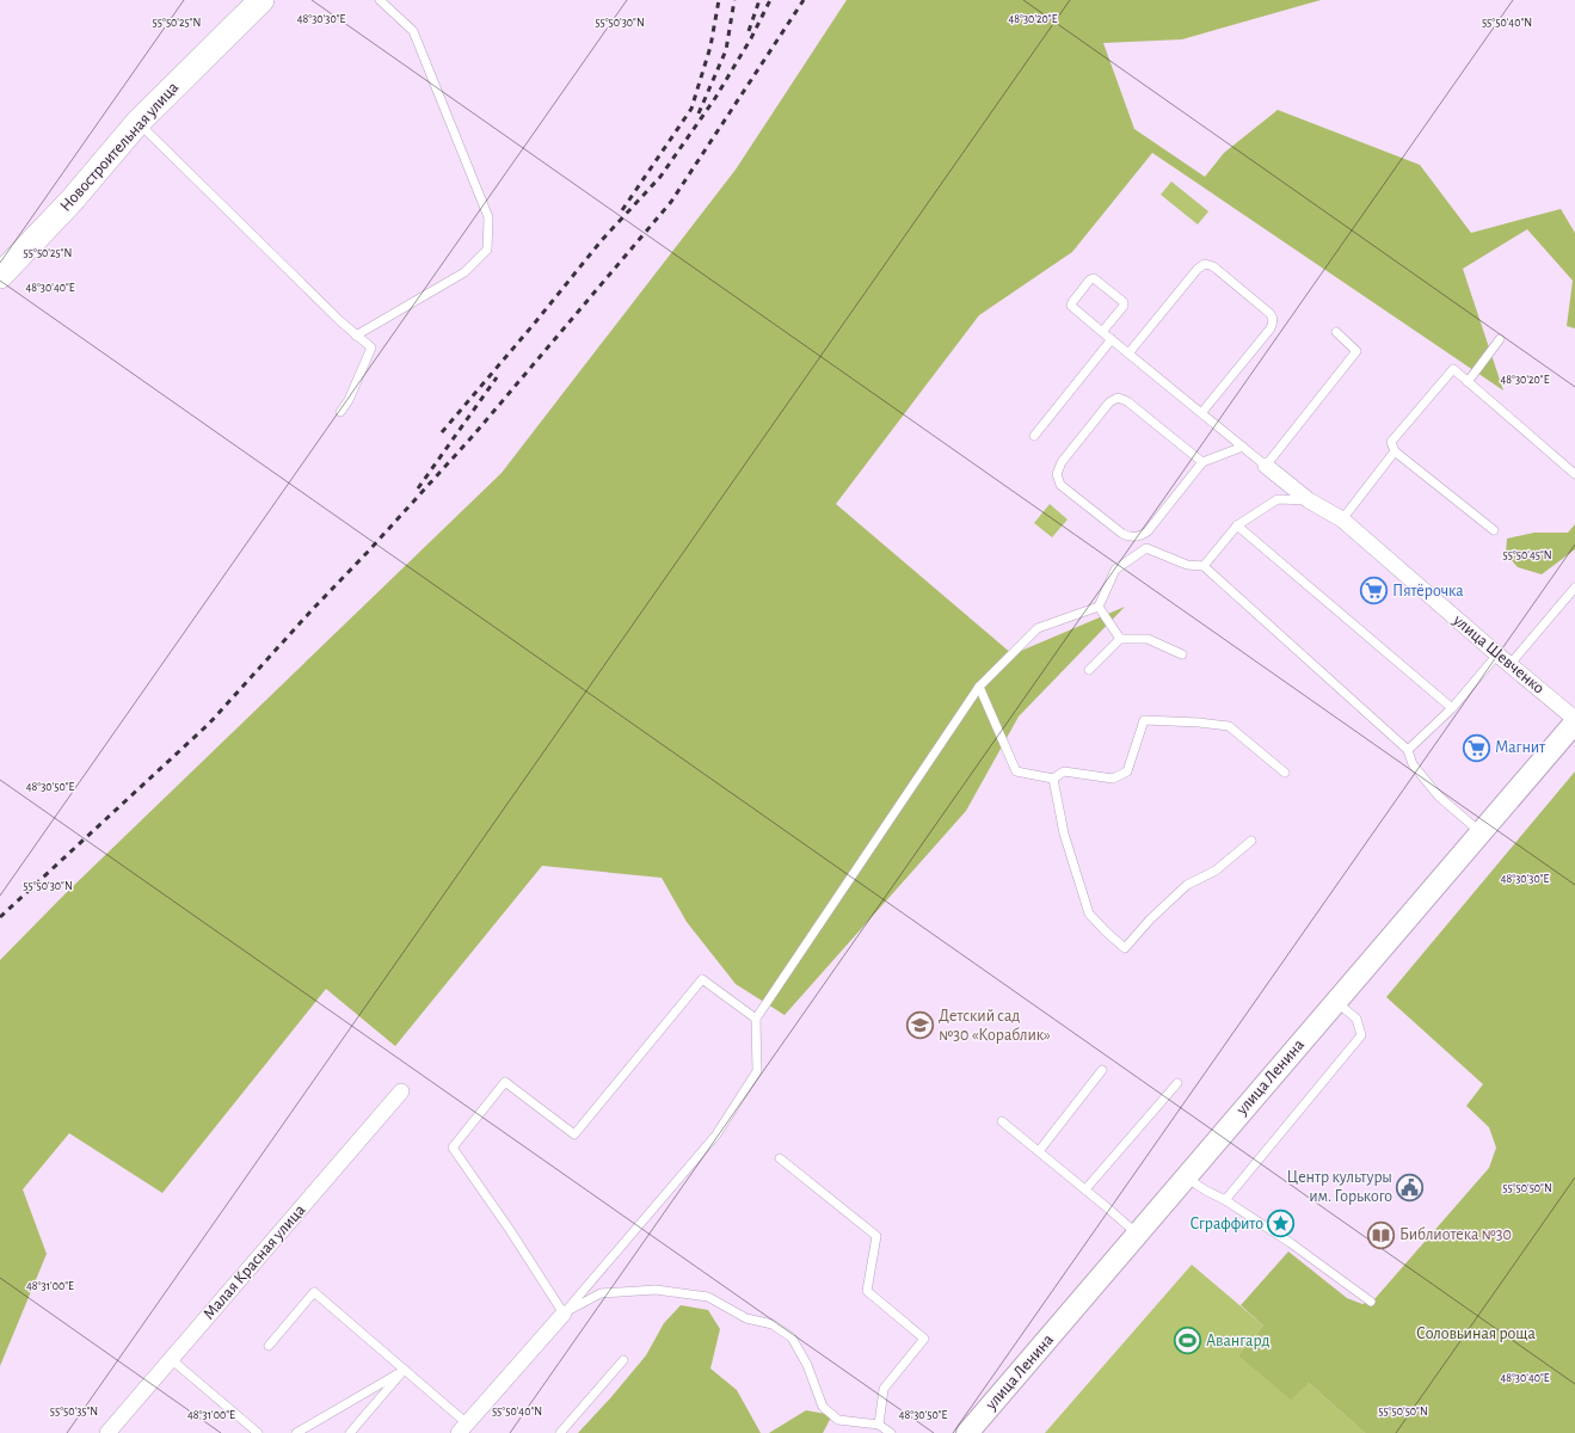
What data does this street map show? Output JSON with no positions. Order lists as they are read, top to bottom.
{
  "streets": {
    "main road": ["Новостроительная улица", "улица Ленина"],
    "street": ["улица Шевченко", "Малая Красная улица"]
  },
  "parks": ["Соловьиная роща"],
  "places": {
    "supermarket": ["Пятёрочка", "Магнит"],
    "school or university": ["Детский сад №30 «Кораблик»"],
    "public building": ["Центр культуры им. Горького"],
    "place": ["Сграффито"],
    "library": ["Библиотека №30"],
    "sports": ["Авангард"]
  },
  "coordinates": [
    "48°30'30\"E",
    "48°30'20\"E",
    "55°50'25\"N",
    "55°50'30\"N",
    "55°50'40\"N",
    "48°30'40\"E",
    "55°50'45\"N",
    "48°30'50\"E",
    "55°50'50\"N",
    "48°31'00\"E",
    "55°50'35\"N"
  ]
}
